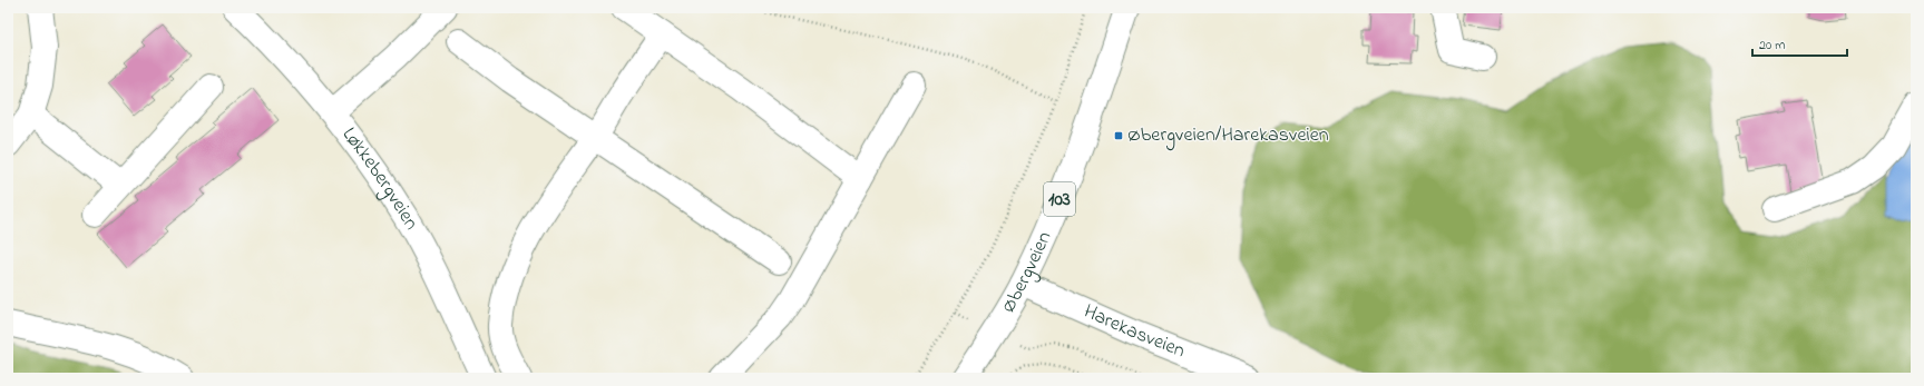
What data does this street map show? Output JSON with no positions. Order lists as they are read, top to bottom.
{
  "streets": {
    "street": [
      "Løkkebergveien",
      "103",
      "Øbergveien",
      "Harekasveien"
    ]
  },
  "crossings": [
    ["Øbergveien", "Harekasveien"]
  ],
  "places": {
    "transit": ["Øbergveien/Harekasveien"]
  },
  "scale_bar": "20 m"
}
